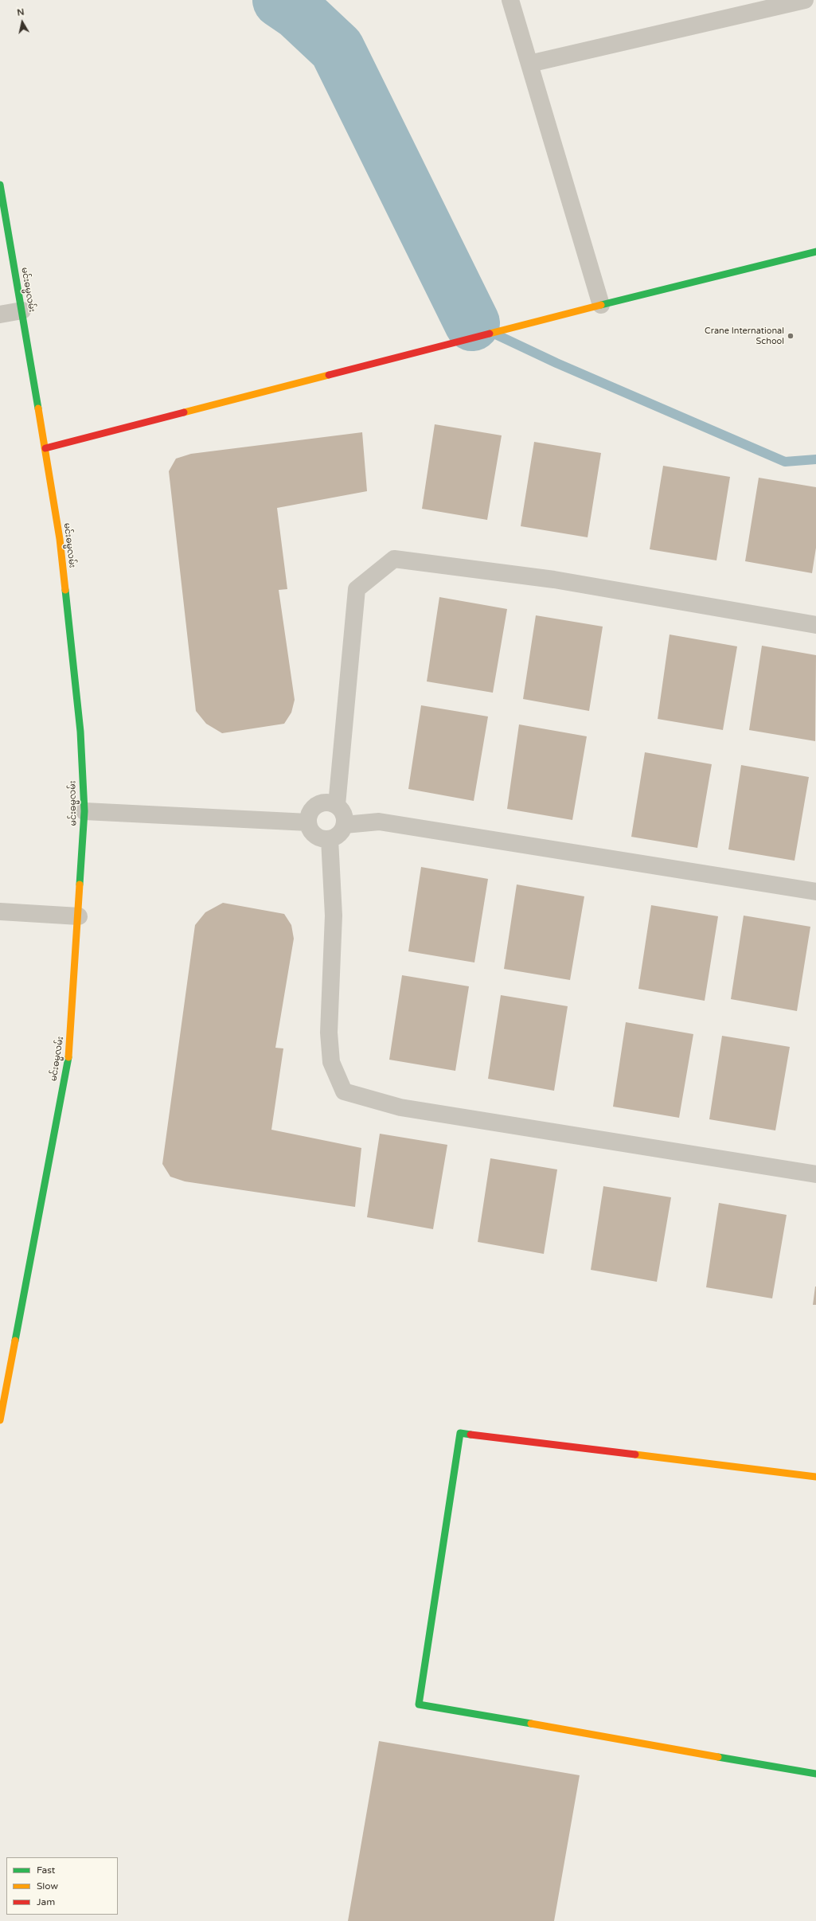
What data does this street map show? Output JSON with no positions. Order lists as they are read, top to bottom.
{
  "streets": {
    "street": ["မင်းဓမ္မလမ်း"]
  },
  "places": ["Crane International School"],
  "legend": ["Fast", "Slow", "Jam"],
  "north": "top"
}
